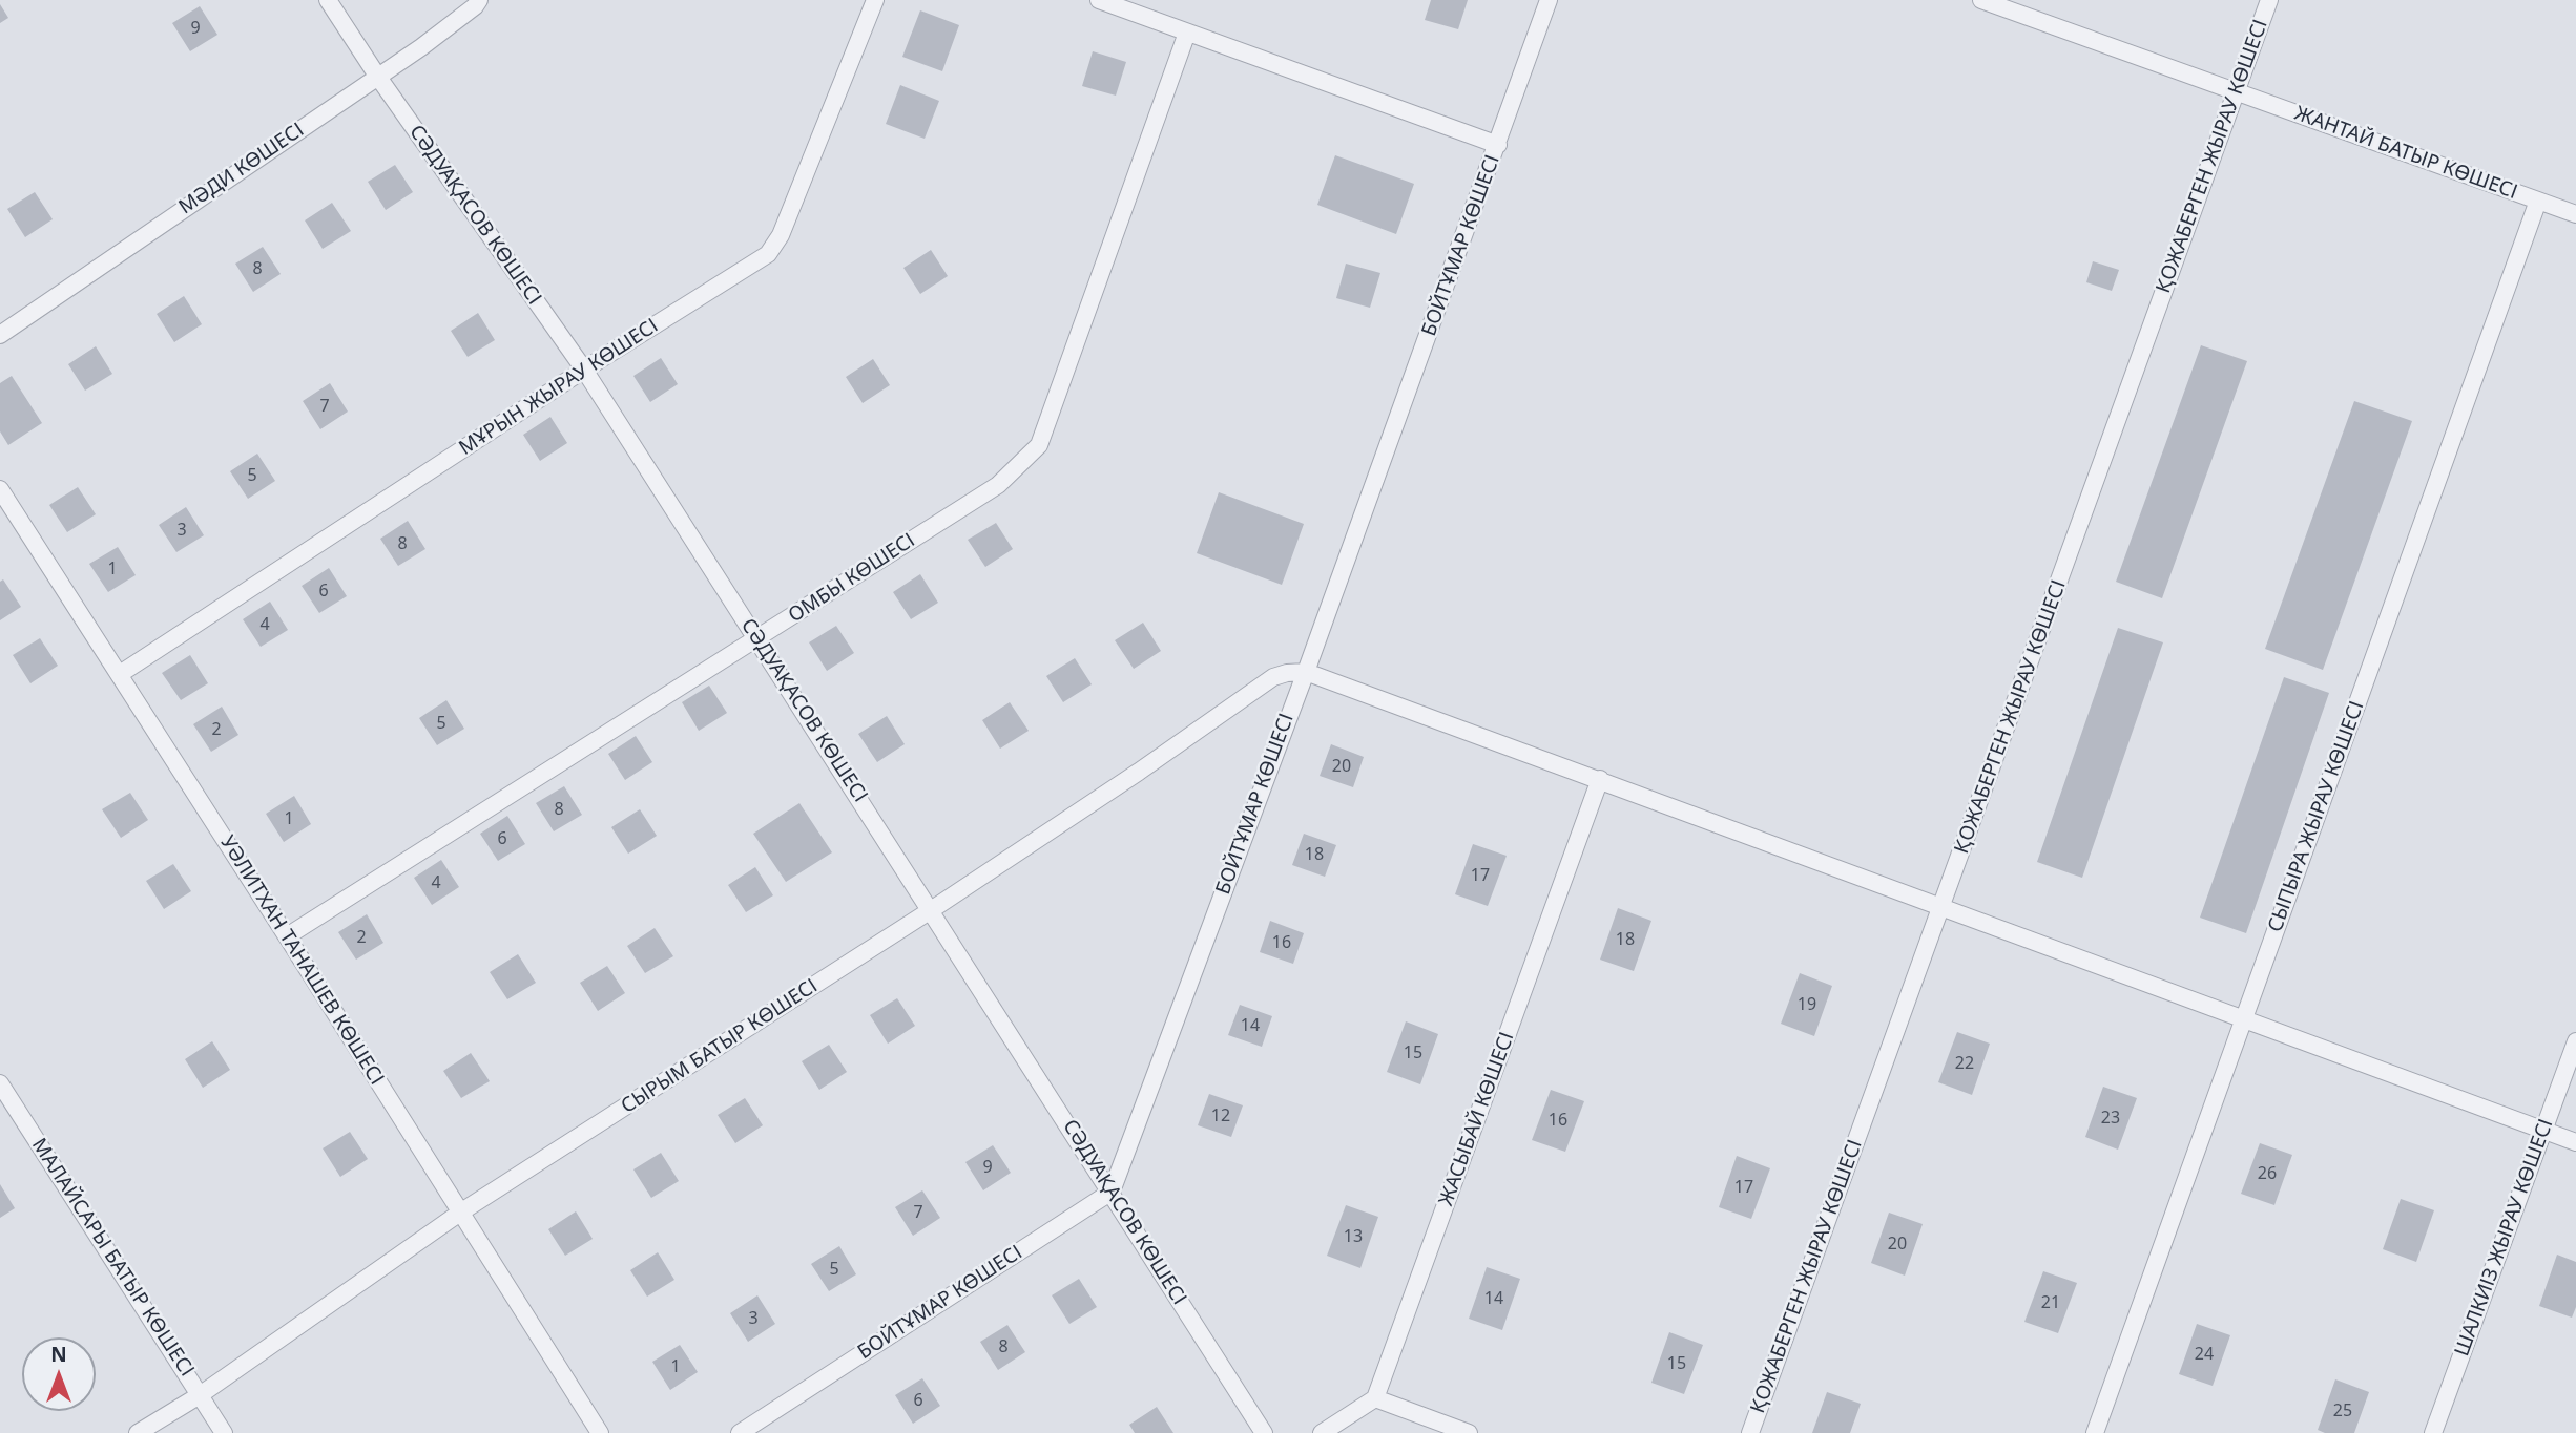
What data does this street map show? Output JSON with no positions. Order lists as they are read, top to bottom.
{
  "streets": {
    "street": [
      "ЖАНТАЙ БАТЫР КӨШЕСІ",
      "ҚОЖАБЕРГЕН ЖЫРАУ КӨШЕСІ",
      "МӘДИ КӨШЕСІ",
      "СӘДУАҚАСОВ КӨШЕСІ",
      "БОЙТҰМАР КӨШЕСІ",
      "МҰРЫН ЖЫРАУ КӨШЕСІ",
      "ОМБЫ КӨШЕСІ",
      "СЫПЫРА ЖЫРАУ КӨШЕСІ",
      "УӘЛИТХАН ТАНАШЕВ КӨШЕСІ",
      "СЫРЫМ БАТЫР КӨШЕСІ",
      "ЖАСЫБАЙ КӨШЕСІ",
      "ШАЛКИІЗ ЖЫРАУ КӨШЕСІ",
      "МАЛАЙСАРЫ БАТЫР КӨШЕСІ"
    ]
  },
  "crossings": [
    ["ЖАНТАЙ БАТЫР КӨШЕСІ", "ҚОЖАБЕРГЕН ЖЫРАУ КӨШЕСІ"],
    ["ЖАНТАЙ БАТЫР КӨШЕСІ", "СЫПЫРА ЖЫРАУ КӨШЕСІ"],
    ["МӘДИ КӨШЕСІ", "СӘДУАҚАСОВ КӨШЕСІ"],
    ["СӘДУАҚАСОВ КӨШЕСІ", "БОЙТҰМАР КӨШЕСІ"],
    ["СӘДУАҚАСОВ КӨШЕСІ", "МҰРЫН ЖЫРАУ КӨШЕСІ"],
    ["СӘДУАҚАСОВ КӨШЕСІ", "ОМБЫ КӨШЕСІ"],
    ["СӘДУАҚАСОВ КӨШЕСІ", "СЫРЫМ БАТЫР КӨШЕСІ"],
    ["БОЙТҰМАР КӨШЕСІ", "СЫРЫМ БАТЫР КӨШЕСІ"],
    ["МҰРЫН ЖЫРАУ КӨШЕСІ", "УӘЛИТХАН ТАНАШЕВ КӨШЕСІ"],
    ["ОМБЫ КӨШЕСІ", "УӘЛИТХАН ТАНАШЕВ КӨШЕСІ"],
    ["УӘЛИТХАН ТАНАШЕВ КӨШЕСІ", "СЫРЫМ БАТЫР КӨШЕСІ"],
    ["СЫРЫМ БАТЫР КӨШЕСІ", "МАЛАЙСАРЫ БАТЫР КӨШЕСІ"]
  ],
  "house_numbers": [
    "9",
    "8",
    "7",
    "5",
    "3",
    "8",
    "1",
    "6",
    "4",
    "5",
    "2",
    "20",
    "8",
    "1",
    "6",
    "18",
    "17",
    "4",
    "2",
    "18",
    "16",
    "19",
    "14",
    "15",
    "22",
    "12",
    "23",
    "16",
    "9",
    "26",
    "17",
    "7",
    "13",
    "20",
    "5",
    "14",
    "21",
    "3",
    "8",
    "24",
    "15",
    "1",
    "6",
    "25"
  ],
  "north": "top"
}
